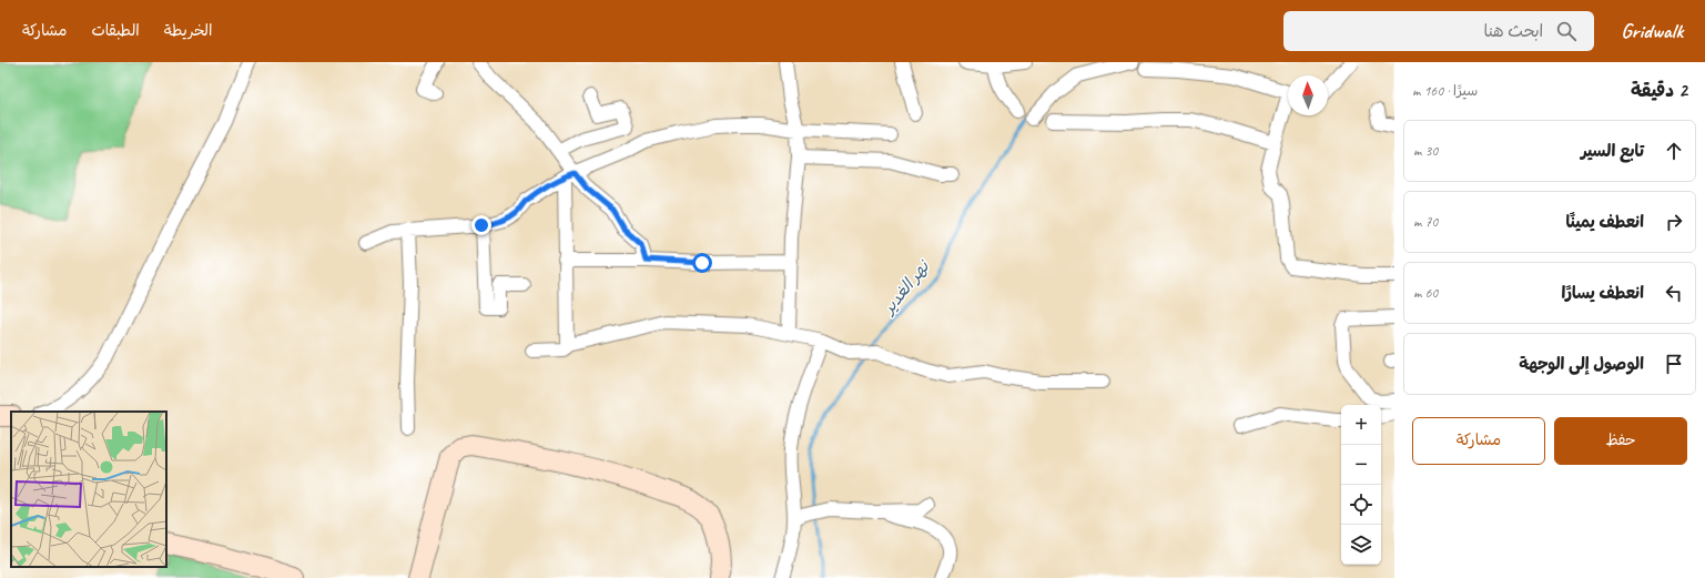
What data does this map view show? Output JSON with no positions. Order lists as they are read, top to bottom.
{
  "water": ["نهر الغدير"],
  "north": "top",
  "page": {
    "header": "Gridwalk",
    "search": "ابحث هنا",
    "nav": ["الخريطة", "الطبقات", "مشاركة"],
    "heading": ["2 دقيقة", "سيرًا · 160 m"],
    "list": [
      ["تابع السير", "30 m"],
      ["انعطف يمينًا", "70 m"],
      ["انعطف يسارًا", "60 m"],
      "الوصول إلى الوجهة"
    ],
    "buttons": ["حفظ", "مشاركة"],
    "map_buttons": ["+", "−"]
  }
}
